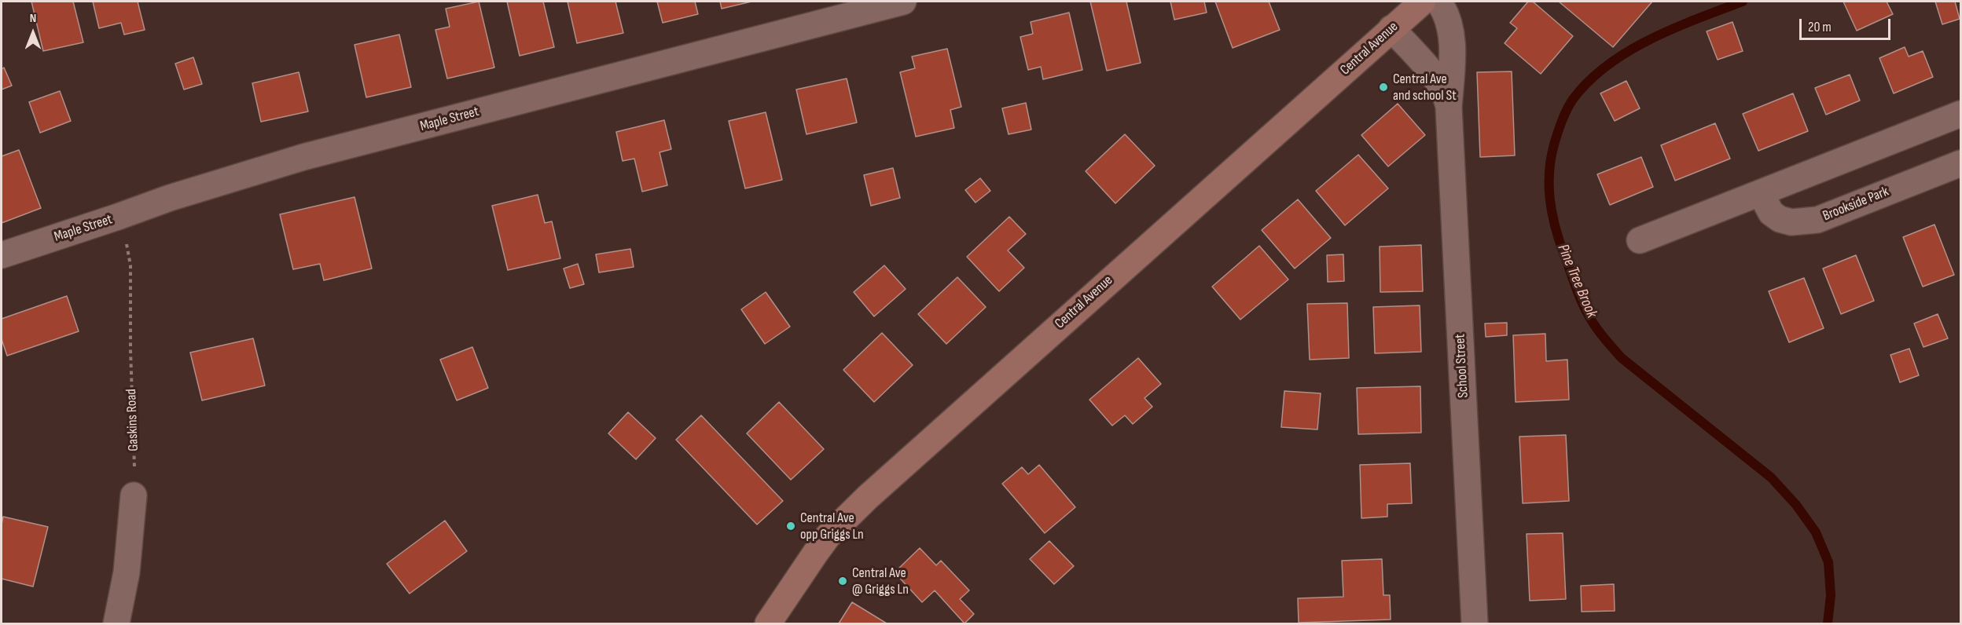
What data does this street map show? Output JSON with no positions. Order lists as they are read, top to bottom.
{
  "streets": {
    "street": [
      "Central Avenue",
      "Maple Street",
      "Brookside Park",
      "School Street"
    ],
    "path": ["Gaskins Road"]
  },
  "crossings": [
    ["Central Avenue", "School Street"],
    ["Maple Street", "Gaskins Road"]
  ],
  "water": ["Pine Tree Brook"],
  "places": ["Central Ave and school St", "Central Ave opp Griggs Ln", "Central Ave @ Griggs Ln"],
  "scale_bar": "20 m",
  "north": "top"
}
